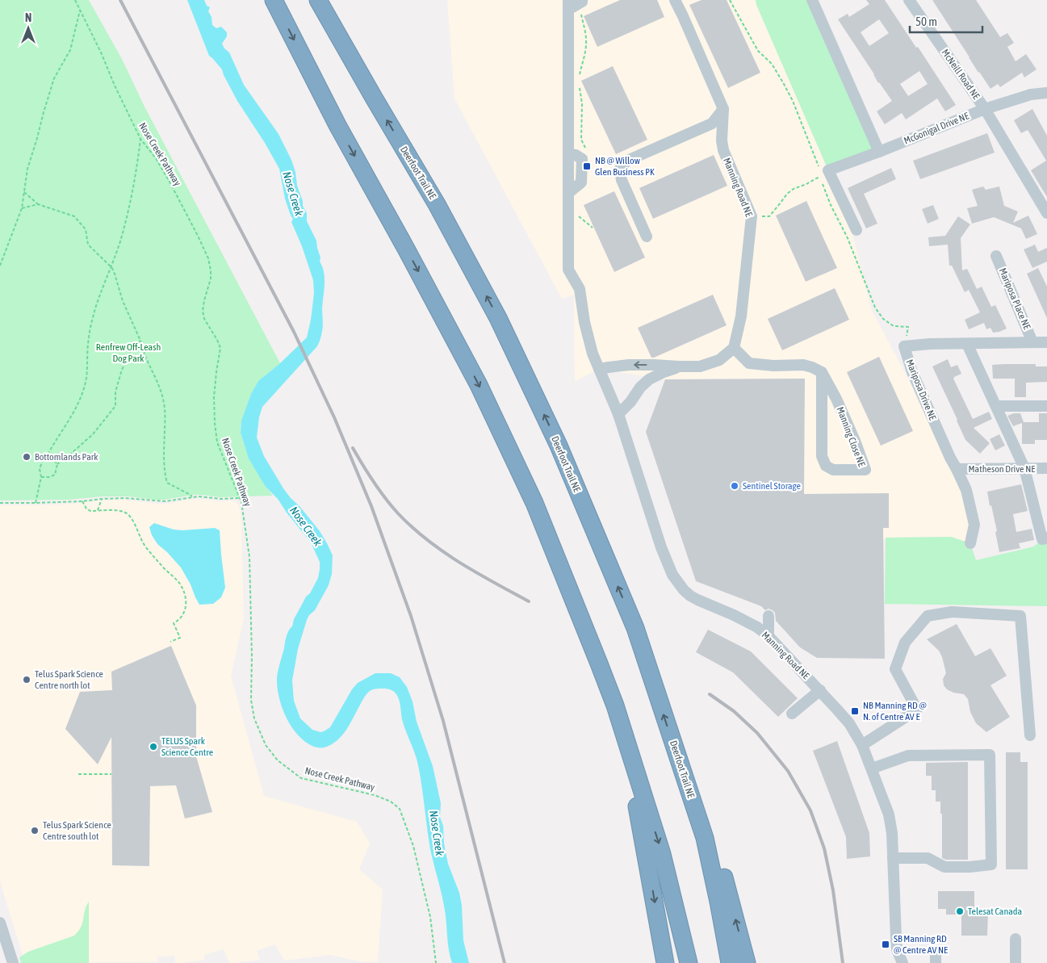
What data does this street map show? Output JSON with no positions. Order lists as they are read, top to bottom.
{
  "streets": {
    "highway": ["Deerfoot Trail NE"],
    "street": [
      "McNeill Road NE",
      "McGonigal Drive NE",
      "Manning Road NE",
      "Mariposa Place NE",
      "Mariposa Drive NE",
      "Manning Close NE",
      "Matheson Drive NE"
    ],
    "path": ["Nose Creek Pathway"]
  },
  "crossings": [
    ["McNeill Road NE", "McGonigal Drive NE"],
    ["Mariposa Place NE", "Mariposa Drive NE"],
    ["Mariposa Drive NE", "Matheson Drive NE"]
  ],
  "water": ["Nose Creek"],
  "parks": ["Renfrew Off-Leash Dog Park"],
  "places": {
    "transit": ["NB @ Willow Glen Business PK", "NB Manning RD @ N. of Centre AV E", "SB Manning RD @ Centre AV NE"],
    "other": [
      "Bottomlands Park",
      "Sentinel Storage",
      "Telus Spark Science Centre north lot",
      "TELUS Spark Science Centre",
      "Telus Spark Science Centre south lot",
      "Telesat Canada"
    ]
  },
  "scale_bar": "50 m",
  "north": "top"
}
